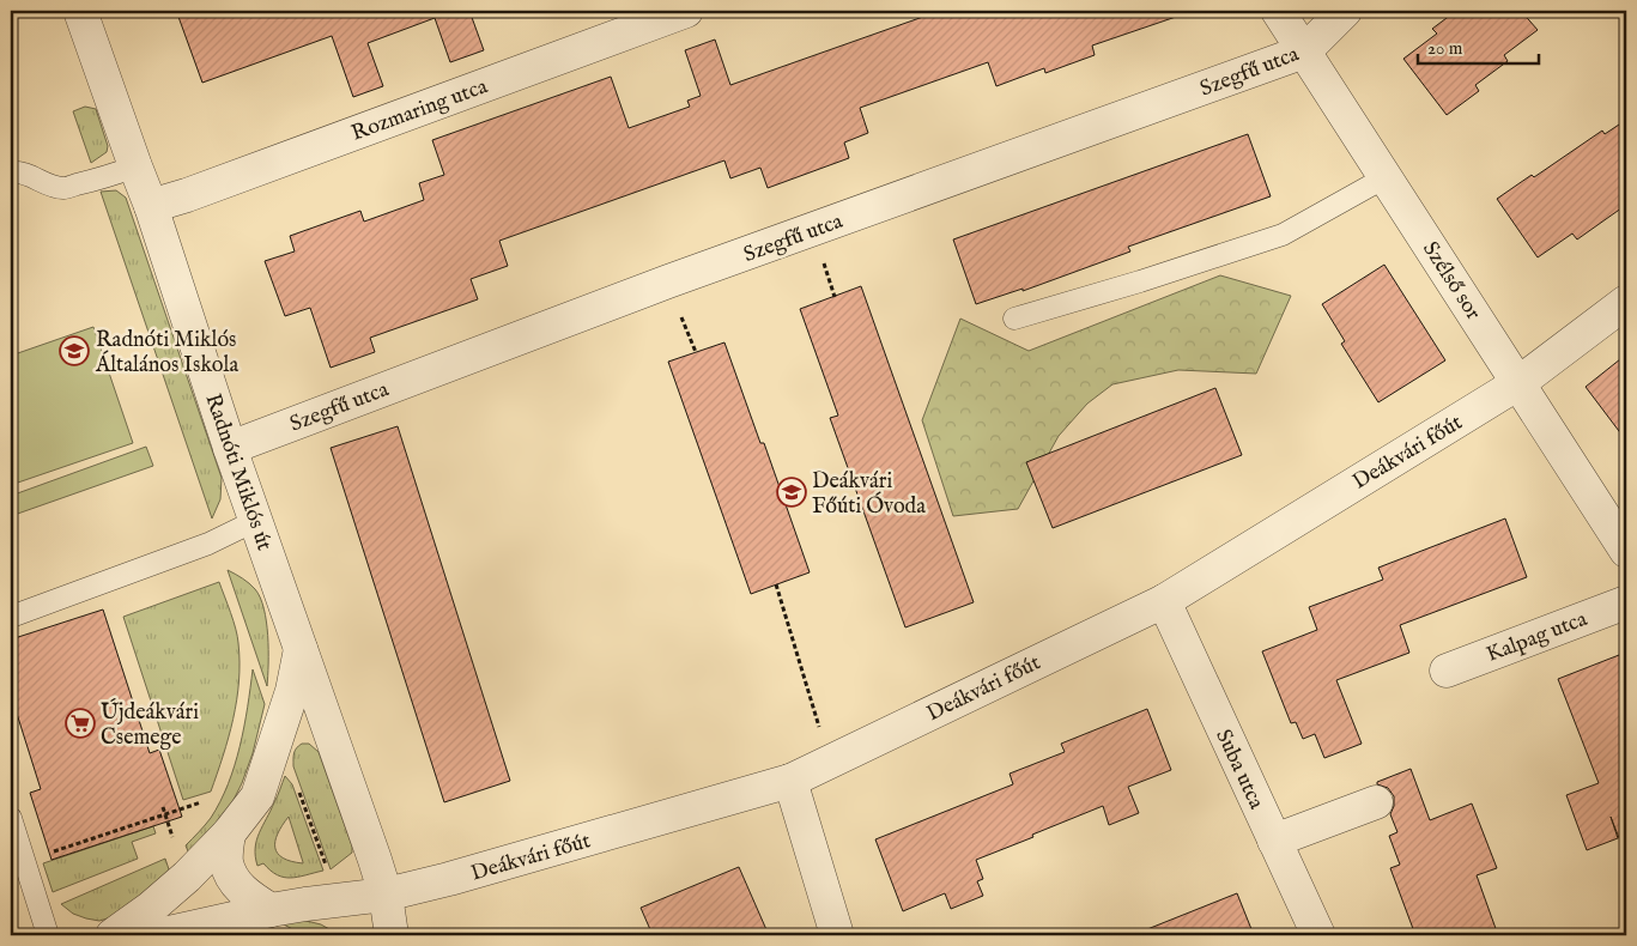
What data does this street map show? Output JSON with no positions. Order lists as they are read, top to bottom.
{
  "streets": {
    "street": [
      "Szegfű utca",
      "Rozmaring utca",
      "Szélső sor",
      "Deákvári főút",
      "Radnóti Miklós út",
      "Kalpag utca",
      "Suba utca"
    ]
  },
  "crossings": [
    ["Szegfű utca", "Szélső sor"],
    ["Szegfű utca", "Radnóti Miklós út"],
    ["Rozmaring utca", "Radnóti Miklós út"],
    ["Szélső sor", "Deákvári főút"],
    ["Deákvári főút", "Radnóti Miklós út"],
    ["Deákvári főút", "Suba utca"]
  ],
  "places": {
    "school or university": ["Radnóti Miklós Általános Iskola", "Deákvári Főúti Óvoda"],
    "supermarket": ["Újdeákvári Csemege"]
  },
  "scale_bar": "20 m"
}
